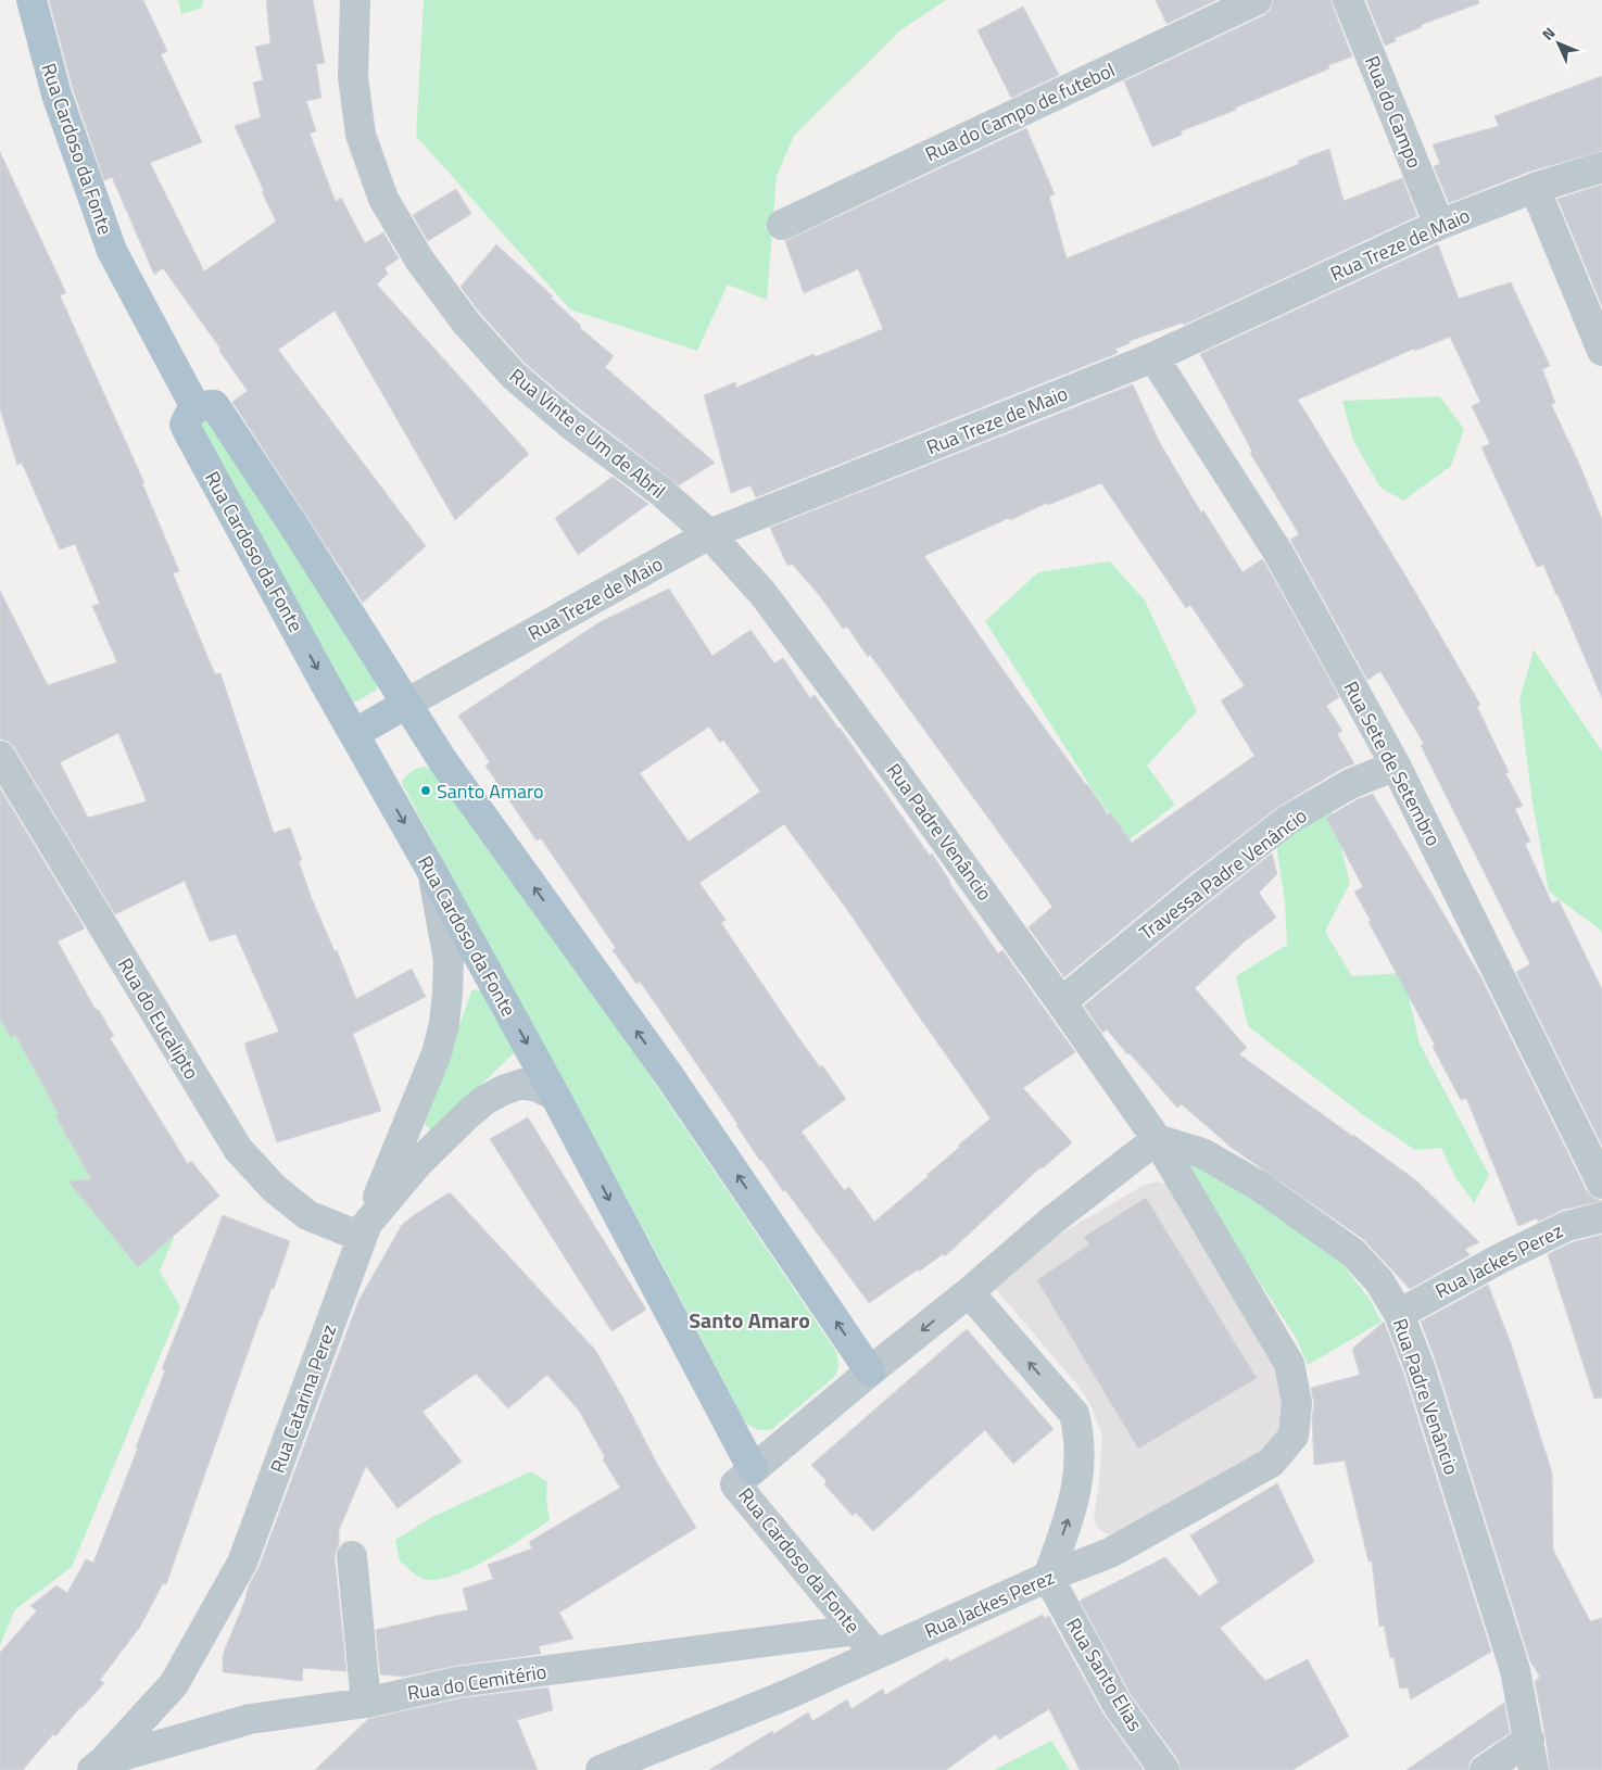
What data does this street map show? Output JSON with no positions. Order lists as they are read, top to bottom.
{
  "streets": {
    "main road": ["Rua Cardoso da Fonte"],
    "street": [
      "Rua do Campo de futebol",
      "Rua do Campo",
      "Rua Treze de Maio",
      "Rua Vinte e Um de Abril",
      "Rua Sete de Setembro",
      "Rua Padre Venâncio",
      "Travessa Padre Venâncio",
      "Rua do Eucalipto",
      "Rua Jackes Perez",
      "Rua Catarina Perez",
      "Rua Santo Elias",
      "Rua do Cemitério"
    ]
  },
  "crossings": [
    ["Rua do Campo", "Rua Treze de Maio"],
    ["Rua Cardoso da Fonte", "Rua Jackes Perez"],
    ["Rua Cardoso da Fonte", "Rua Catarina Perez"],
    ["Rua Cardoso da Fonte", "Rua do Cemitério"],
    ["Rua Treze de Maio", "Rua Vinte e Um de Abril"],
    ["Rua Treze de Maio", "Rua Sete de Setembro"],
    ["Rua Treze de Maio", "Rua Padre Venâncio"],
    ["Rua Vinte e Um de Abril", "Rua Padre Venâncio"],
    ["Rua Sete de Setembro", "Travessa Padre Venâncio"],
    ["Rua Padre Venâncio", "Travessa Padre Venâncio"],
    ["Rua Padre Venâncio", "Rua Jackes Perez"],
    ["Rua do Eucalipto", "Rua Catarina Perez"],
    ["Rua Jackes Perez", "Rua Santo Elias"],
    ["Rua Catarina Perez", "Rua do Cemitério"]
  ],
  "districts": ["Santo Amaro"],
  "places": ["Santo Amaro"],
  "north": "top left"
}
